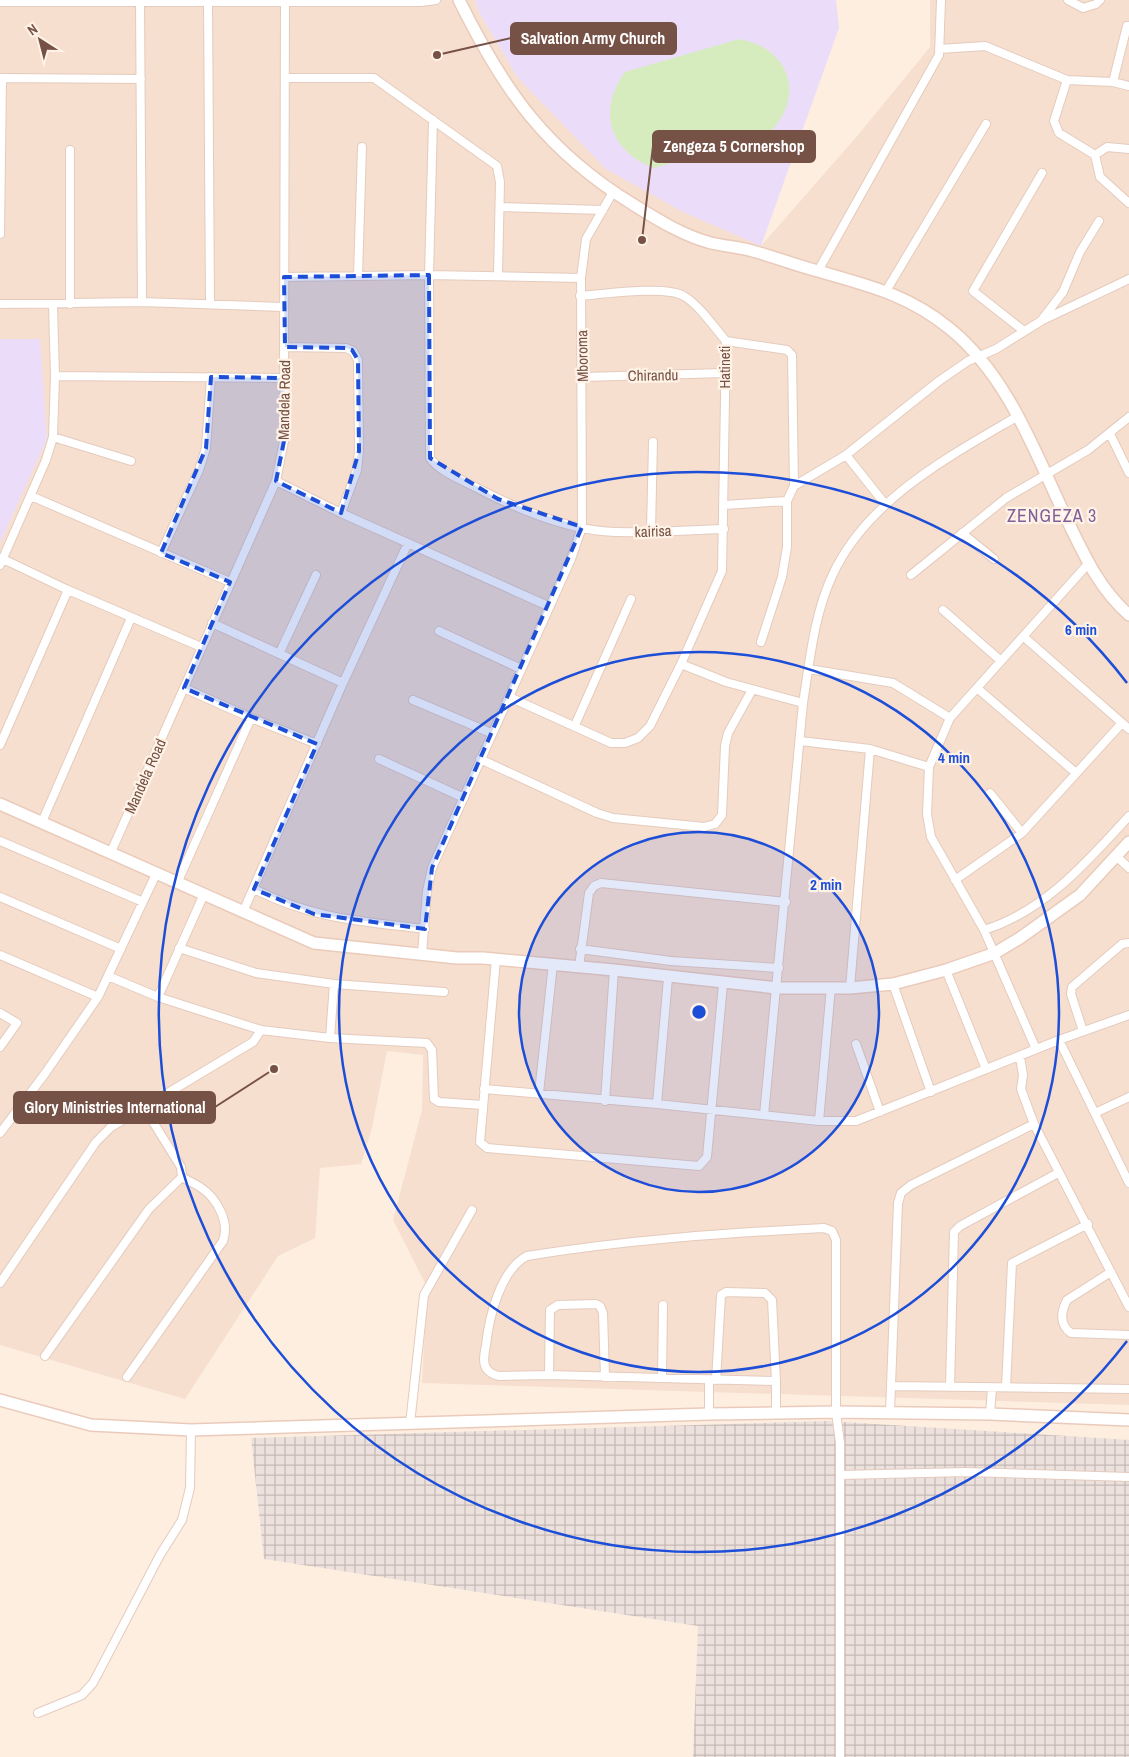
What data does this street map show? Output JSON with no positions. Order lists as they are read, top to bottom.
{
  "streets": {
    "street": [
      "Mboroma",
      "Hatineti",
      "Chirandu",
      "Mandela Road",
      "kairisa"
    ]
  },
  "crossings": [
    ["Mboroma", "Hatineti"],
    ["Mboroma", "Chirandu"],
    ["Mboroma", "kairisa"],
    ["Hatineti", "Chirandu"],
    ["Hatineti", "kairisa"]
  ],
  "districts": ["ZENGEZA 3"],
  "places": ["Salvation Army Church", "Zengeza 5 Cornershop", "Glory Ministries International"],
  "north": "top left",
  "rings": ["6 min", "4 min", "2 min"]
}
